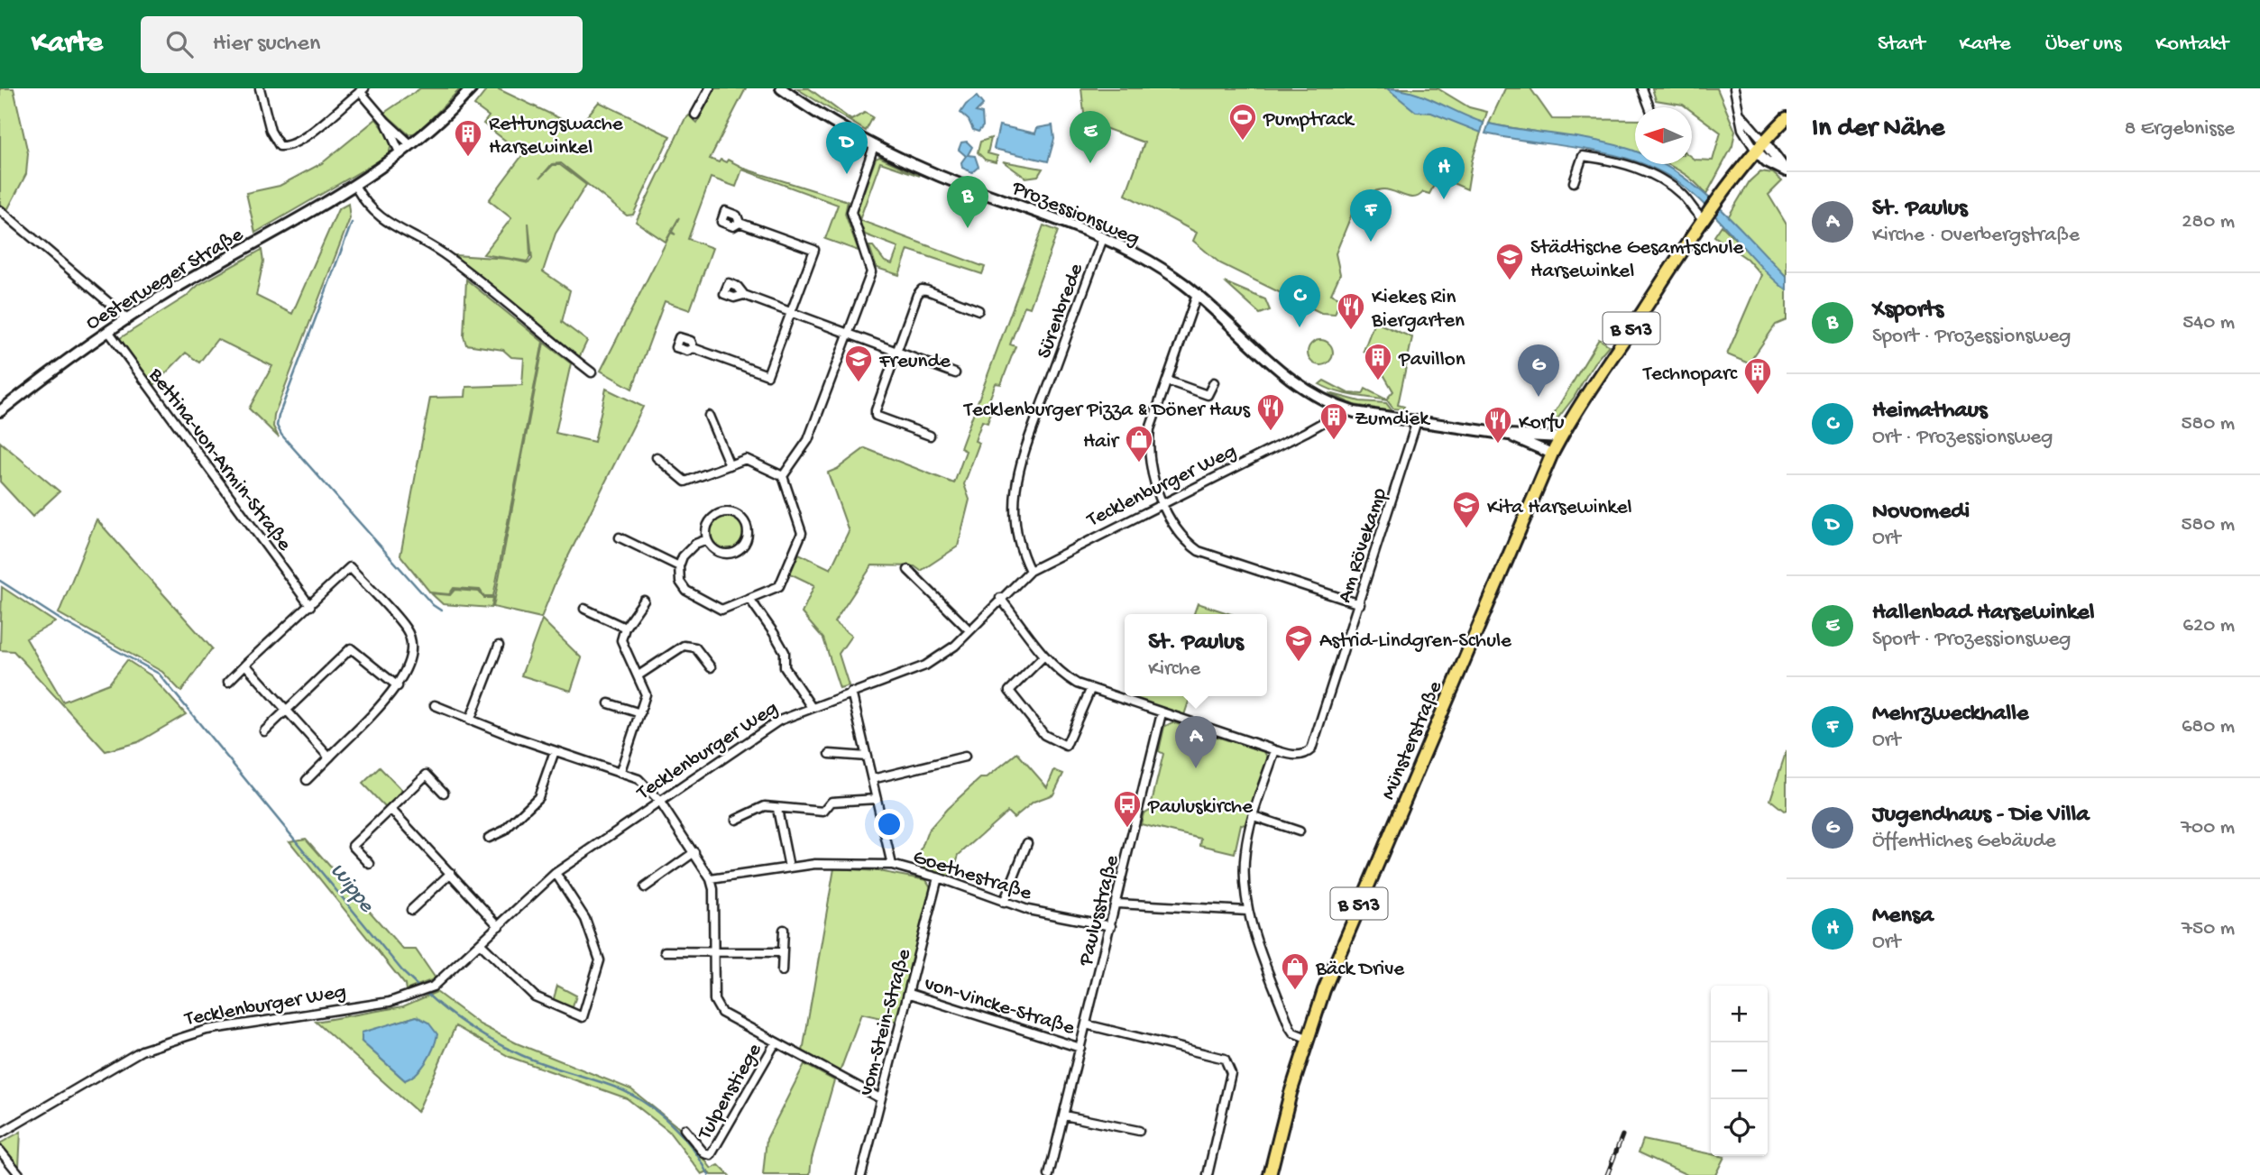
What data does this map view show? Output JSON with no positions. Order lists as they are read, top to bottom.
{
  "streets": {
    "main road": ["B 513", "Münsterstraße"],
    "street": [
      "Prozessionsweg",
      "Oesterweger Straße",
      "Sürenbrede",
      "Bettina-von-Armin-Straße",
      "Tecklenburger Weg",
      "Am Rövekamp",
      "Goethestraße",
      "Paulusstraße",
      "von-Vincke-Straße",
      "vom-Stein-Straße",
      "Tulpenstiege"
    ]
  },
  "crossings": [
    ["Prozessionsweg", "Sürenbrede"],
    ["Prozessionsweg", "Tecklenburger Weg"],
    ["Oesterweger Straße", "Bettina-von-Armin-Straße"],
    ["Sürenbrede", "Tecklenburger Weg"],
    ["B 513", "Münsterstraße"],
    ["Tecklenburger Weg", "Am Rövekamp"],
    ["Am Rövekamp", "Paulusstraße"],
    ["Goethestraße", "Paulusstraße"],
    ["Goethestraße", "vom-Stein-Straße"],
    ["Paulusstraße", "von-Vincke-Straße"],
    ["von-Vincke-Straße", "vom-Stein-Straße"]
  ],
  "water": ["Wippe"],
  "places": {
    "sports": ["Pumptrack"],
    "building": [
      "Rettungswache Harsewinkel",
      "Pavillon",
      "Technoparc",
      "Zumdiek"
    ],
    "school or university": [
      "Städtische Gesamtschule Harsewinkel",
      "Freunde",
      "Kita Harsewinkel",
      "Astrid-Lindgren-Schule"
    ],
    "restaurant": ["Kiekes Rin Biergarten", "Tecklenburger Pizza & Döner Haus", "Korfu"],
    "shop": ["Hair", "Bäck Drive"],
    "bus stop": ["Pauluskirche"]
  },
  "north": "left",
  "page": {
    "header": "Karte",
    "search": "Hier suchen",
    "nav": [
      "Start",
      "Karte",
      "Über uns",
      "Kontakt"
    ],
    "heading": ["In der Nähe", "8 Ergebnisse"],
    "pins": [
      "E",
      "D",
      "H",
      "B",
      "F",
      "C",
      "G",
      "A"
    ],
    "list": [
      {
        "mark": "A",
        "name": "St. Paulus",
        "note": "Kirche · Overbergstraße",
        "value": "280 m"
      },
      {
        "mark": "B",
        "name": "Xsports",
        "note": "Sport · Prozessionsweg",
        "value": "540 m"
      },
      {
        "mark": "C",
        "name": "Heimathaus",
        "note": "Ort · Prozessionsweg",
        "value": "580 m"
      },
      {
        "mark": "D",
        "name": "Novomedi",
        "note": "Ort",
        "value": "580 m"
      },
      {
        "mark": "E",
        "name": "Hallenbad Harsewinkel",
        "note": "Sport · Prozessionsweg",
        "value": "620 m"
      },
      {
        "mark": "F",
        "name": "Mehrzweckhalle",
        "note": "Ort",
        "value": "680 m"
      },
      {
        "mark": "G",
        "name": "Jugendhaus - Die Villa",
        "note": "Öffentliches Gebäude",
        "value": "700 m"
      },
      {
        "mark": "H",
        "name": "Mensa",
        "note": "Ort",
        "value": "750 m"
      }
    ],
    "popup": ["St. Paulus", "Kirche"],
    "map_buttons": ["+", "−"]
  }
}
